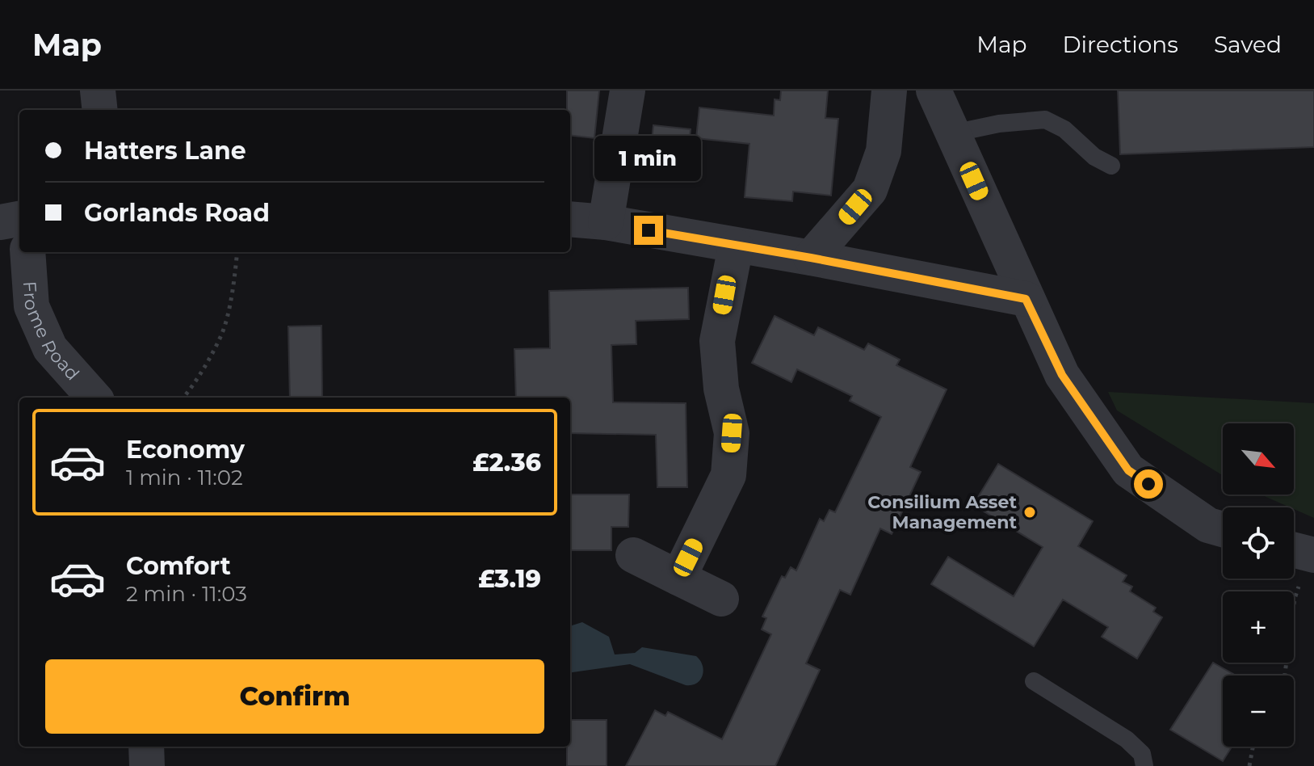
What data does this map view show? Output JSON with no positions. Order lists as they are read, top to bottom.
{
  "streets": {
    "street": ["Frome Road"]
  },
  "places": ["Consilium Asset Management"],
  "north": "bottom right",
  "page": {
    "header": "Map",
    "nav": ["Map", "Directions", "Saved"],
    "banner": ["Hatters Lane", "Gorlands Road"],
    "bubble": "1 min",
    "list": [
      {
        "name": "Economy",
        "note": "1 min · 11:02",
        "value": "£2.36"
      },
      {
        "name": "Comfort",
        "note": "2 min · 11:03",
        "value": "£3.19"
      }
    ],
    "map_buttons": ["+", "−"],
    "buttons": "Confirm"
  }
}
